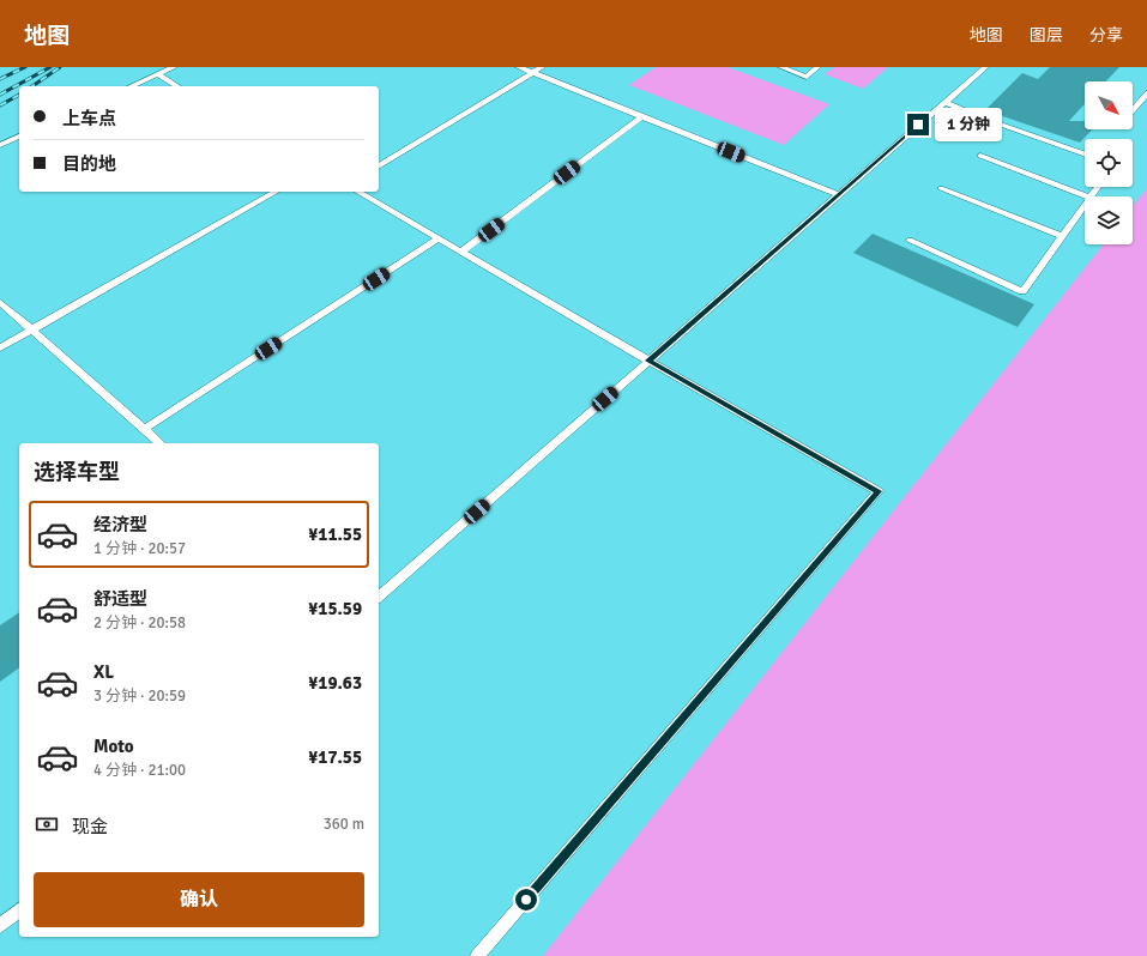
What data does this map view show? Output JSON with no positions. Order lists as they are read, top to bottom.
{
  "north": "bottom right",
  "page": {
    "header": "地图",
    "nav": ["地图", "图层", "分享"],
    "banner": ["上车点", "目的地"],
    "bubble": "1 分钟",
    "heading": "选择车型",
    "list": [
      {
        "name": "经济型",
        "note": "1 分钟 · 20:57",
        "value": "¥11.55"
      },
      {
        "name": "舒适型",
        "note": "2 分钟 · 20:58",
        "value": "¥15.59"
      },
      {
        "name": "XL",
        "note": "3 分钟 · 20:59",
        "value": "¥19.63"
      },
      {
        "name": "Moto",
        "note": "4 分钟 · 21:00",
        "value": "¥17.55"
      }
    ],
    "pay": ["现金", "360 m"],
    "buttons": "确认"
  }
}
